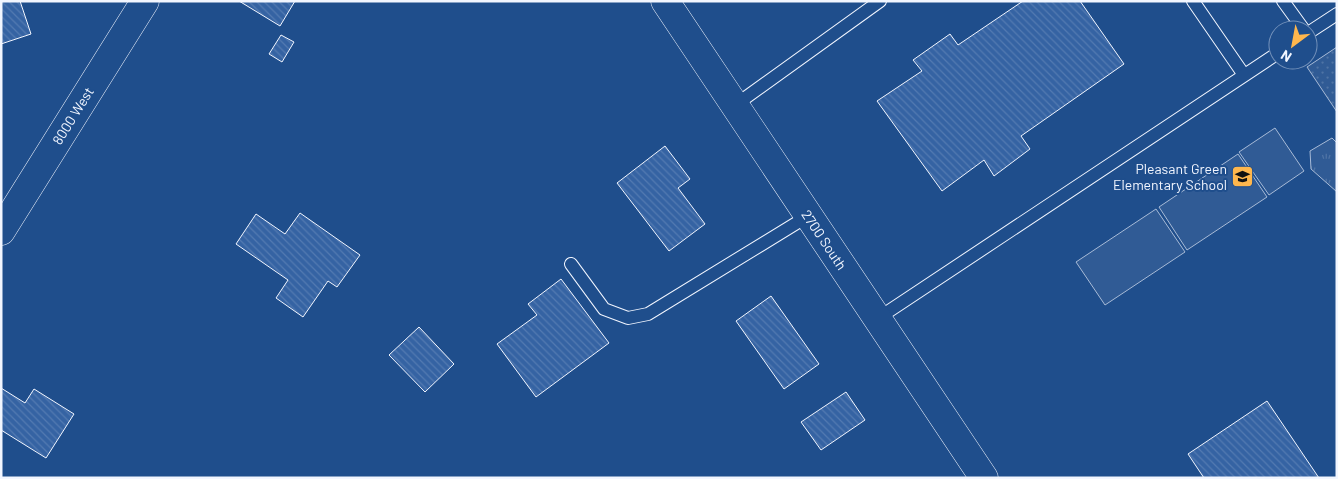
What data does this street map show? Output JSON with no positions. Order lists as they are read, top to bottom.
{
  "streets": {
    "street": ["8000 West", "2700 South"]
  },
  "places": {
    "school or university": ["Pleasant Green Elementary School"]
  },
  "north": "bottom left"
}
